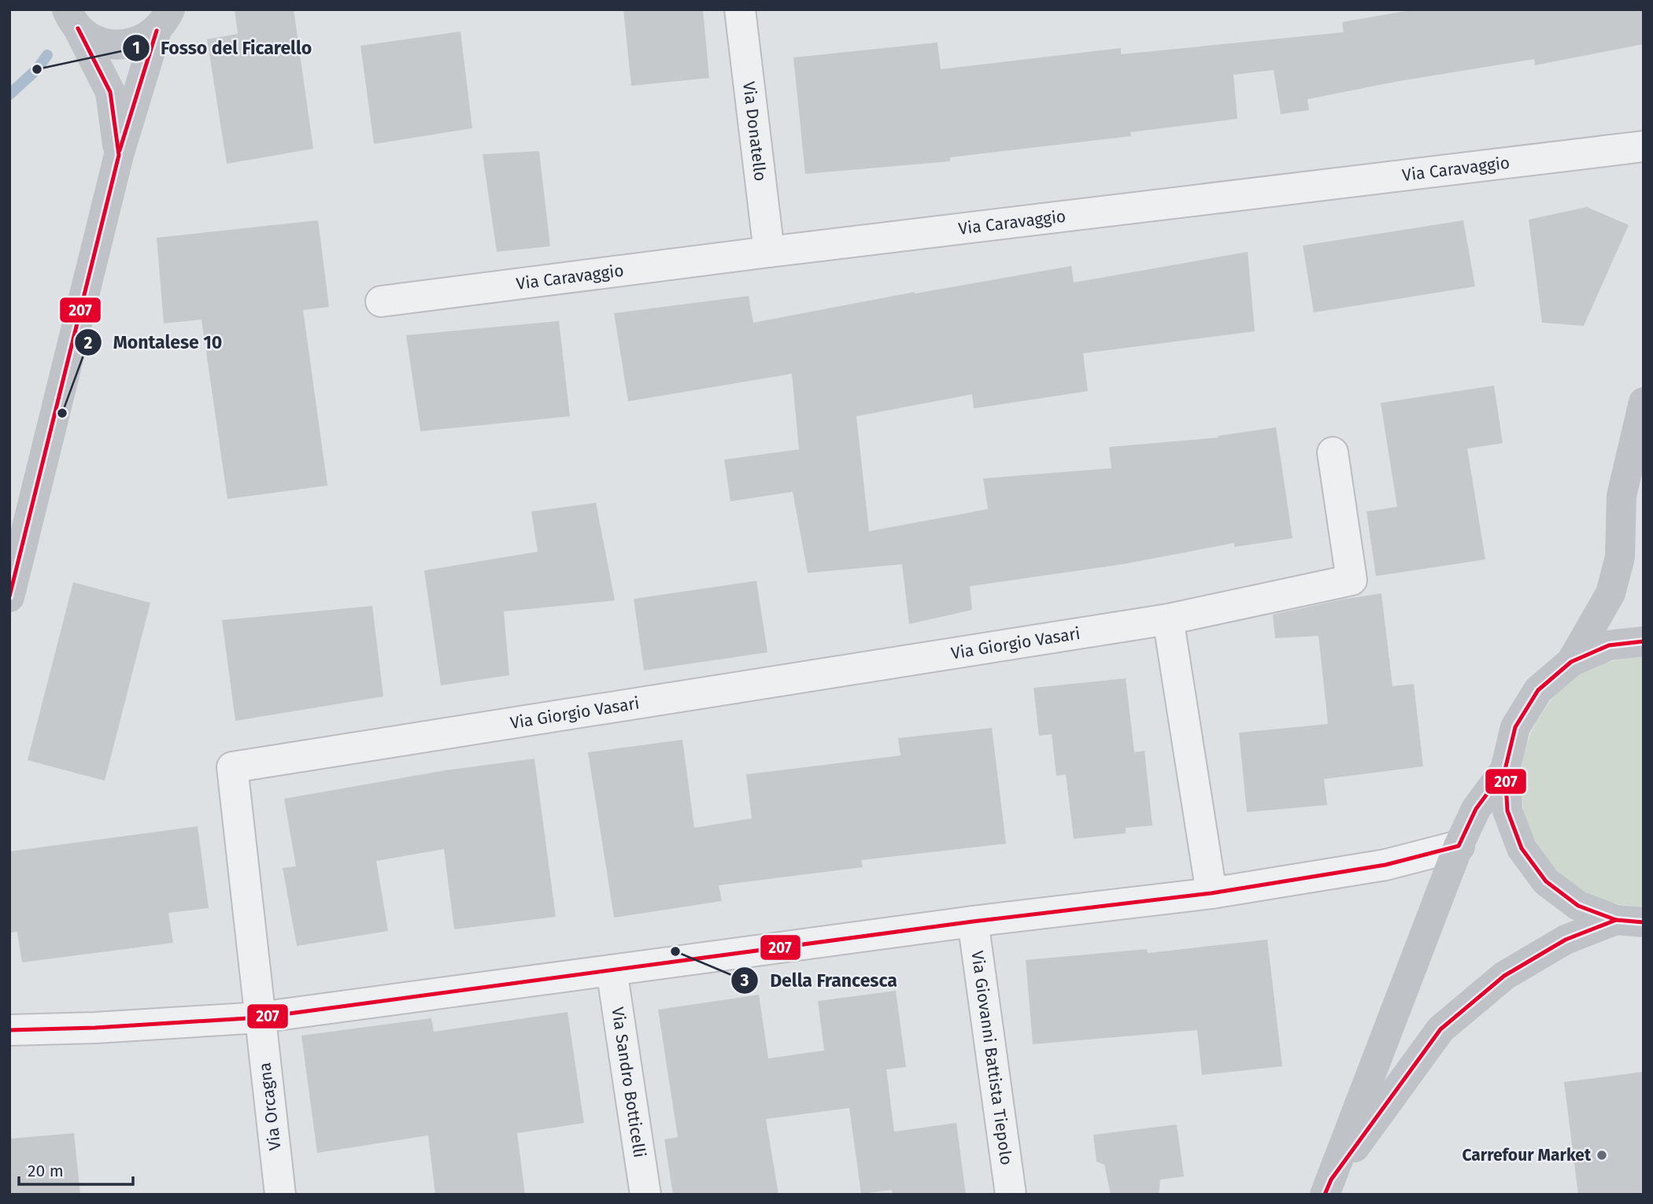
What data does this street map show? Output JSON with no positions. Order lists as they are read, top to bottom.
{
  "streets": {
    "street": [
      "Via Donatello",
      "Via Caravaggio",
      "Via Giorgio Vasari",
      "Via Giovanni Battista Tiepolo",
      "Via Sandro Botticelli",
      "Via Orcagna"
    ]
  },
  "crossings": [
    ["Via Donatello", "Via Caravaggio"],
    ["Via Giorgio Vasari", "Via Orcagna"]
  ],
  "places": [
    "Fosso del Ficarello",
    "Montalese 10",
    "Della Francesca",
    "Carrefour Market"
  ],
  "lines": ["transit line 207"],
  "scale_bar": "20 m"
}
